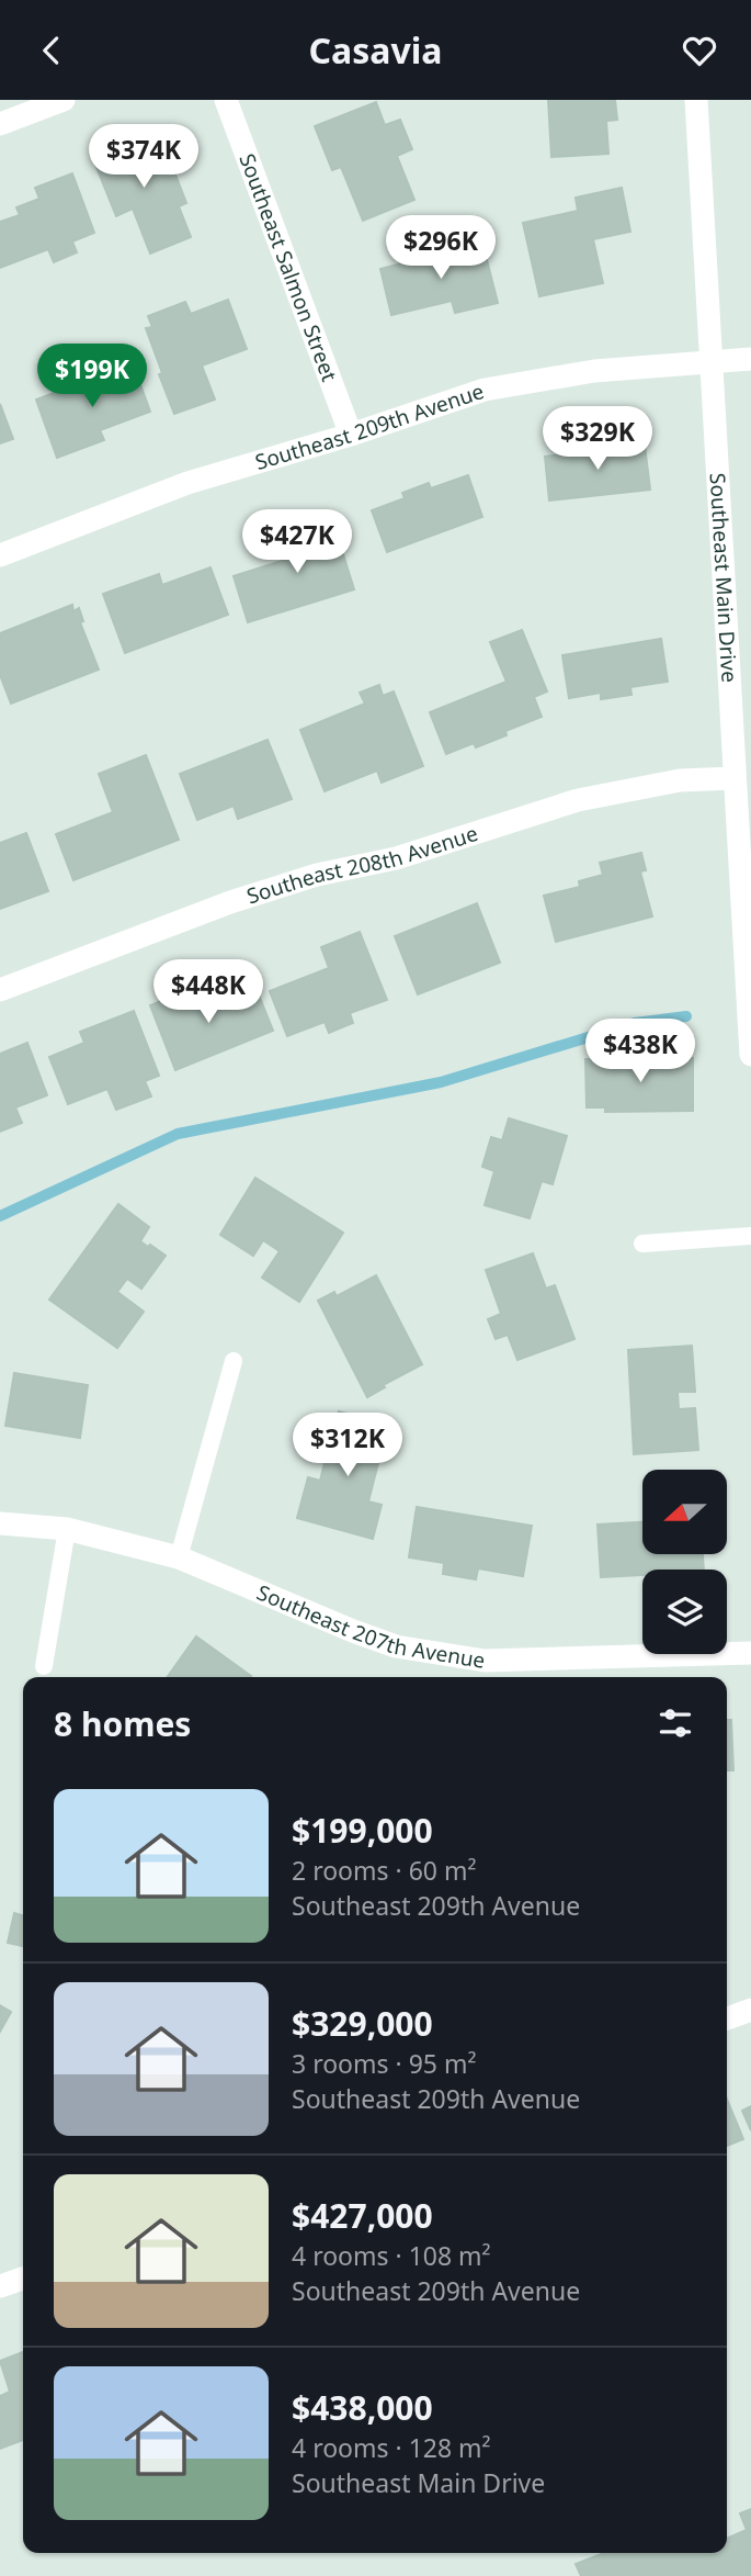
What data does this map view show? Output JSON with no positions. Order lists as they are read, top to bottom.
{
  "streets": {
    "street": [
      "Southeast Salmon Street",
      "Southeast 209th Avenue",
      "Southeast Main Drive",
      "Southeast 208th Avenue",
      "Southeast 207th Avenue"
    ]
  },
  "crossings": [
    ["Southeast Salmon Street", "Southeast 209th Avenue"],
    ["Southeast 209th Avenue", "Southeast Main Drive"],
    ["Southeast Main Drive", "Southeast 208th Avenue"]
  ],
  "north": "left",
  "page": {
    "header": "Casavia",
    "price": [
      "$374K",
      "$296K",
      "$199K",
      "$329K",
      "$427K",
      "$448K",
      "$438K",
      "$312K"
    ],
    "heading": "8 homes",
    "list": [
      {
        "name": "$199,000",
        "note": "2 rooms · 60 m² · Southeast 209th Avenue"
      },
      {
        "name": "$329,000",
        "note": "3 rooms · 95 m² · Southeast 209th Avenue"
      },
      {
        "name": "$427,000",
        "note": "4 rooms · 108 m² · Southeast 209th Avenue"
      },
      {
        "name": "$438,000",
        "note": "4 rooms · 128 m² · Southeast Main Drive"
      }
    ]
  }
}
